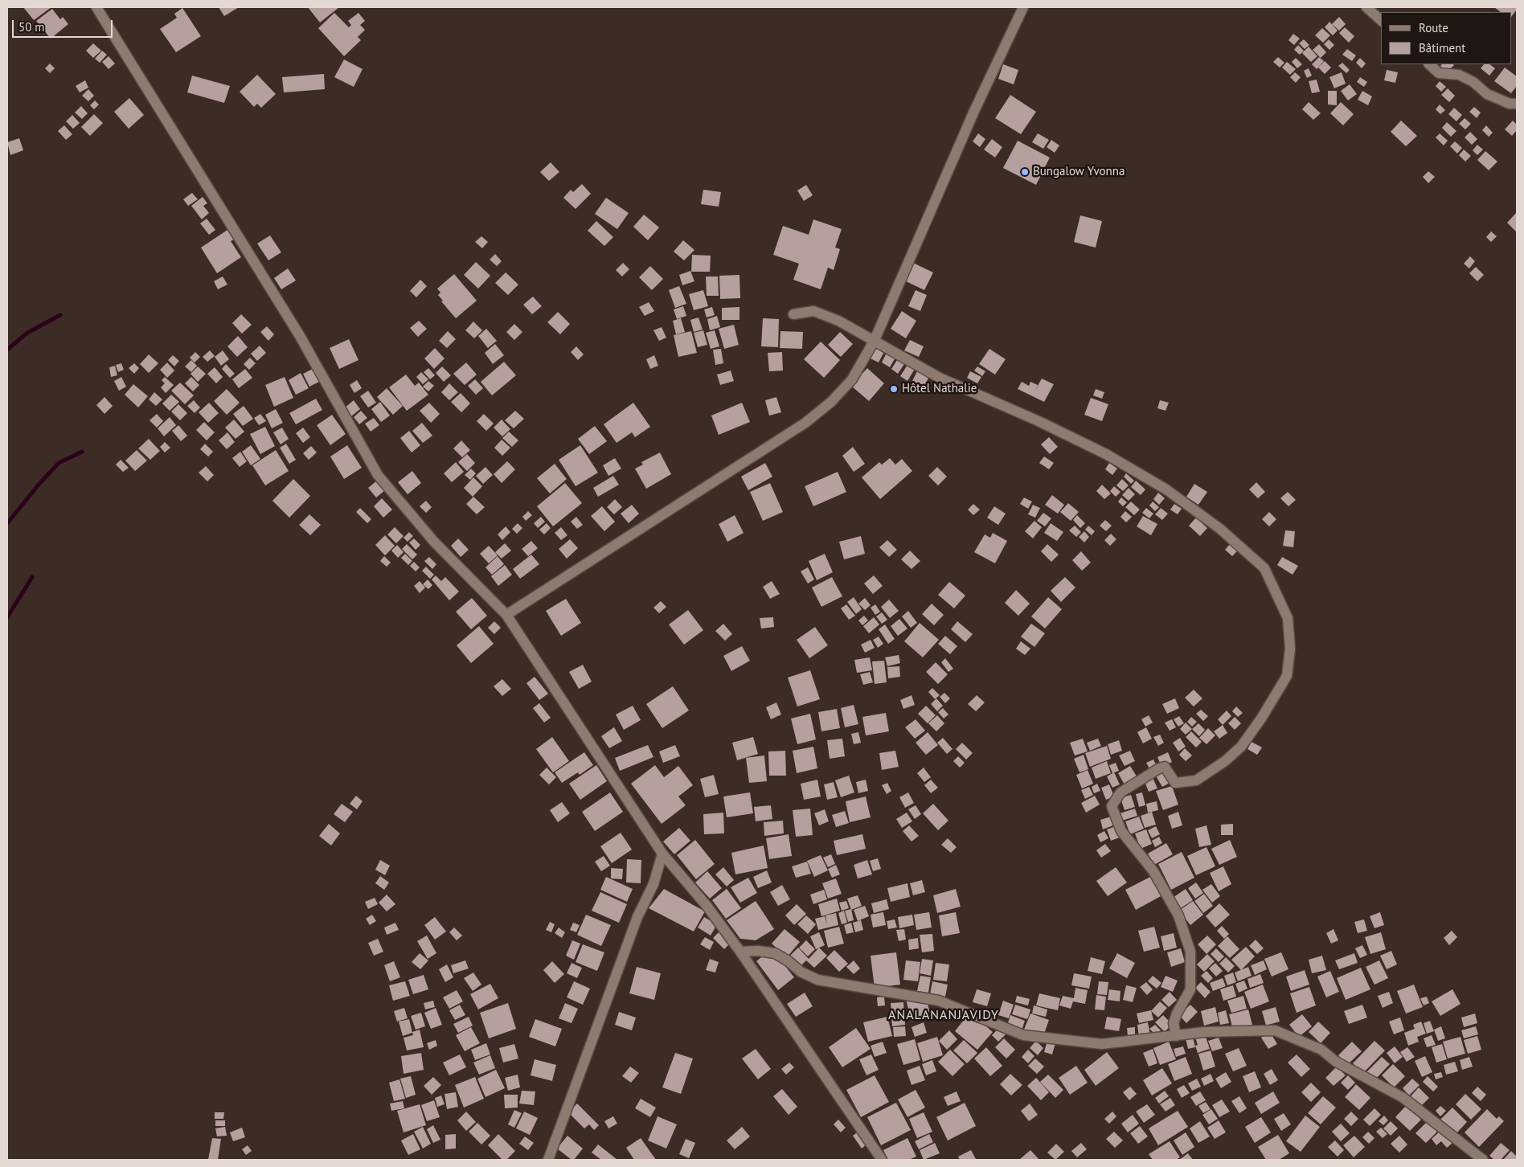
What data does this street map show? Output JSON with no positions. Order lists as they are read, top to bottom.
{
  "districts": ["ANALANANJAVIDY"],
  "places": ["Bungalow Yvonna", "Hôtel Nathalie"],
  "legend": ["Route", "Bâtiment"],
  "scale_bar": "50 m"
}
